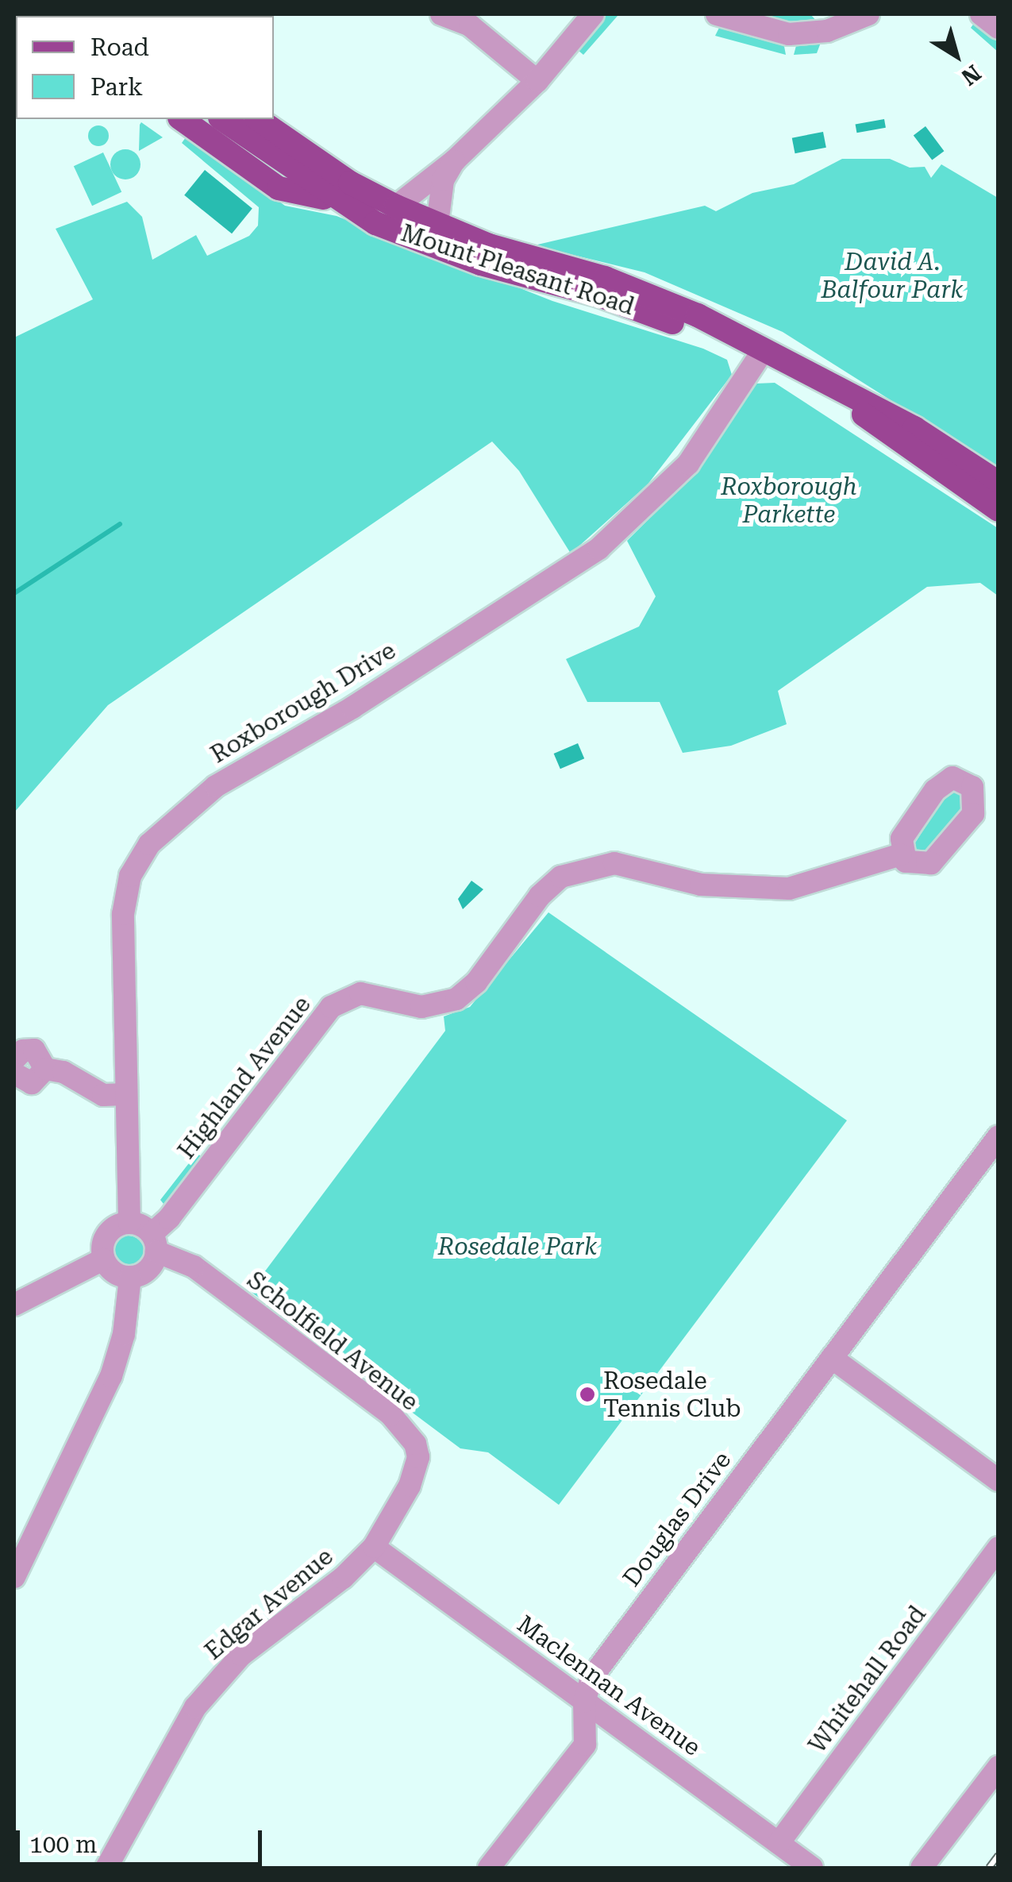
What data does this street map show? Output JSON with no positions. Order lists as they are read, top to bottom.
{
  "streets": {
    "main road": ["Mount Pleasant Road"],
    "street": [
      "Roxborough Drive",
      "Highland Avenue",
      "Scholfield Avenue",
      "Douglas Drive",
      "Edgar Avenue",
      "Whitehall Road",
      "Maclennan Avenue"
    ]
  },
  "crossings": [
    ["Mount Pleasant Road", "Roxborough Drive"],
    ["Roxborough Drive", "Highland Avenue"],
    ["Roxborough Drive", "Scholfield Avenue"],
    ["Highland Avenue", "Scholfield Avenue"],
    ["Scholfield Avenue", "Edgar Avenue"],
    ["Scholfield Avenue", "Maclennan Avenue"],
    ["Douglas Drive", "Maclennan Avenue"],
    ["Edgar Avenue", "Maclennan Avenue"],
    ["Whitehall Road", "Maclennan Avenue"]
  ],
  "parks": ["David A. Balfour Park", "Roxborough Parkette", "Rosedale Park"],
  "places": ["Rosedale Tennis Club"],
  "legend": ["Road", "Park"],
  "scale_bar": "100 m",
  "north": "bottom right"
}
